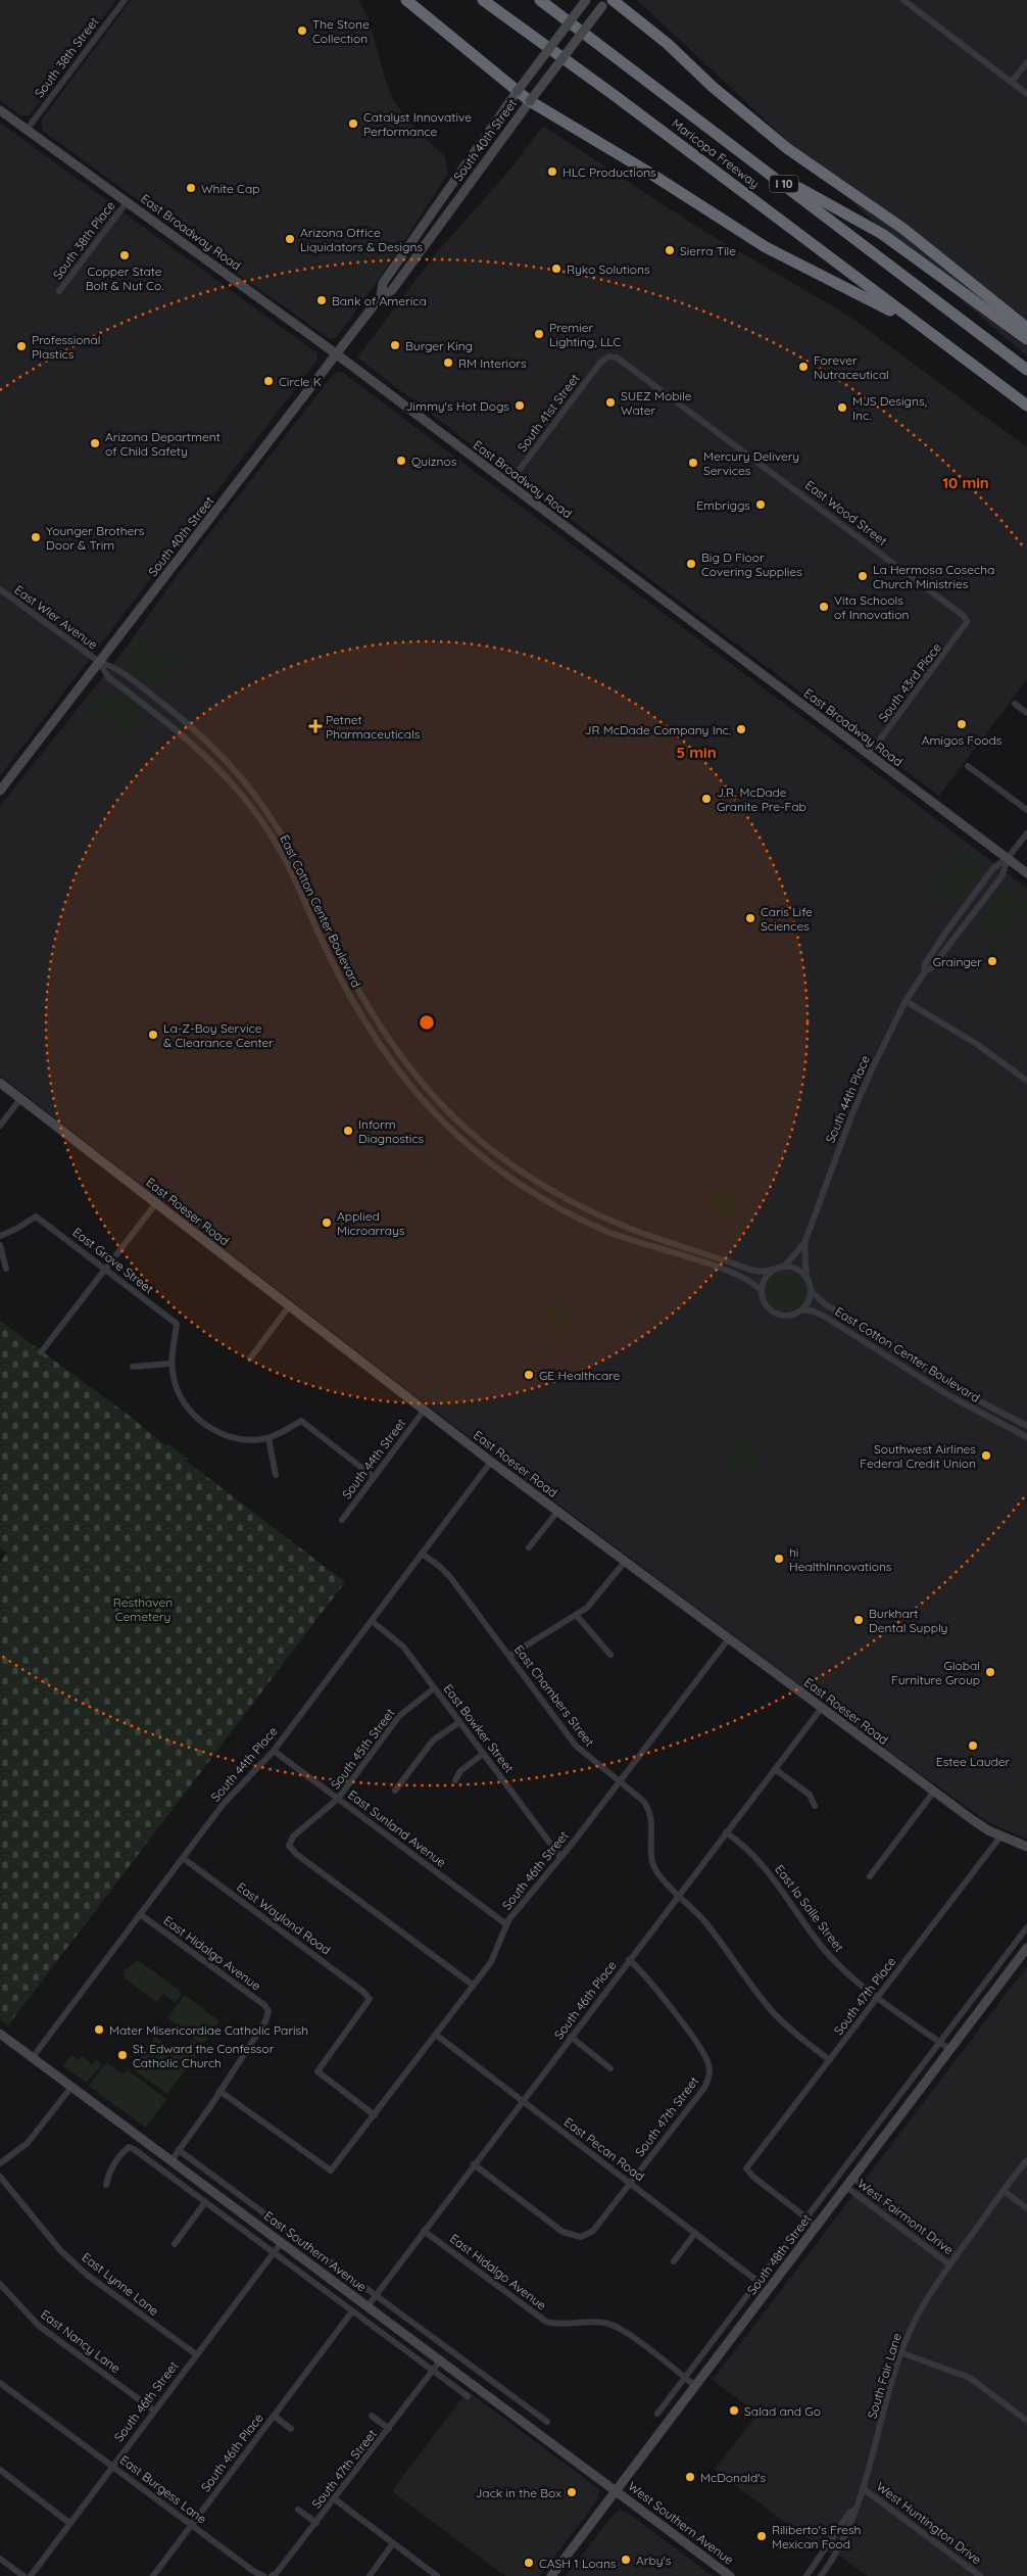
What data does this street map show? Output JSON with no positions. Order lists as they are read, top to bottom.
{
  "streets": {
    "highway": ["Maricopa Freeway", "I 10"],
    "main road": [
      "South 40th Street",
      "East Broadway Road",
      "East Roeser Road",
      "East Southern Avenue",
      "South 48th Street",
      "West Southern Avenue"
    ],
    "street": [
      "South 38th Street",
      "South 38th Place",
      "South 41st Street",
      "East Wood Street",
      "East Wier Avenue",
      "South 43rd Place",
      "East Cotton Center Boulevard",
      "South 44th Place",
      "East Grove Street",
      "South 44th Street",
      "East Chambers Street",
      "East Bowker Street",
      "South 45th Street",
      "East Sunland Avenue",
      "South 46th Street",
      "East la Salle Street",
      "East Wayland Road",
      "East Hidalgo Avenue",
      "South 47th Place",
      "South 46th Place",
      "South 47th Street",
      "East Pecan Road",
      "West Fairmont Drive",
      "East Lynne Lane",
      "East Nancy Lane",
      "South Fair Lane",
      "East Burgess Lane",
      "West Huntington Drive"
    ]
  },
  "crossings": [
    ["South 38th Street", "East Broadway Road"],
    ["South 40th Street", "East Broadway Road"],
    ["South 40th Street", "East Wier Avenue"],
    ["South 40th Street", "East Cotton Center Boulevard"],
    ["East Broadway Road", "South 38th Place"],
    ["East Broadway Road", "South 41st Street"],
    ["East Broadway Road", "South 43rd Place"],
    ["East Broadway Road", "South 44th Place"],
    ["South 41st Street", "East Wood Street"],
    ["East Wood Street", "South 43rd Place"],
    ["East Wier Avenue", "East Cotton Center Boulevard"],
    ["East Cotton Center Boulevard", "South 44th Place"],
    ["South 44th Place", "East Roeser Road"],
    ["South 44th Place", "East Chambers Street"],
    ["South 44th Place", "East Bowker Street"],
    ["South 44th Place", "East Sunland Avenue"],
    ["South 44th Place", "East Wayland Road"],
    ["South 44th Place", "East Hidalgo Avenue"],
    ["South 44th Place", "East Southern Avenue"],
    ["East Roeser Road", "South 44th Street"],
    ["East Roeser Road", "South 46th Street"],
    ["East Roeser Road", "South 47th Place"],
    ["East Roeser Road", "South 46th Place"],
    ["East Grove Street", "South 44th Street"],
    ["East Chambers Street", "South 46th Street"],
    ["East Chambers Street", "South 47th Place"],
    ["East Chambers Street", "South 46th Place"],
    ["East Bowker Street", "South 45th Street"],
    ["East Bowker Street", "South 46th Street"],
    ["South 45th Street", "East Sunland Avenue"],
    ["South 45th Street", "South 46th Street"],
    ["East Sunland Avenue", "South 46th Street"],
    ["South 46th Street", "East Wayland Road"],
    ["South 46th Street", "East Hidalgo Avenue"],
    ["South 46th Street", "East Pecan Road"],
    ["South 46th Street", "East Southern Avenue"],
    ["South 46th Street", "East Lynne Lane"],
    ["South 46th Street", "East Nancy Lane"],
    ["South 46th Street", "East Burgess Lane"],
    ["East la Salle Street", "South 47th Place"],
    ["East la Salle Street", "South 46th Place"],
    ["East la Salle Street", "South 48th Street"],
    ["East Hidalgo Avenue", "South 46th Place"],
    ["East Hidalgo Avenue", "South 48th Street"],
    ["South 47th Place", "South 48th Street"],
    ["South 46th Place", "South 47th Street"],
    ["South 46th Place", "East Pecan Road"],
    ["South 46th Place", "East Southern Avenue"],
    ["South 46th Place", "East Burgess Lane"],
    ["South 47th Street", "East Pecan Road"],
    ["South 47th Street", "East Southern Avenue"],
    ["East Pecan Road", "South 48th Street"],
    ["West Fairmont Drive", "South 48th Street"],
    ["West Fairmont Drive", "South Fair Lane"],
    ["East Southern Avenue", "South 48th Street"],
    ["East Southern Avenue", "West Southern Avenue"],
    ["South 48th Street", "West Southern Avenue"],
    ["South Fair Lane", "West Huntington Drive"]
  ],
  "parks": ["Resthaven Cemetery"],
  "places": {
    "other": [
      "The Stone Collection",
      "Catalyst Innovative Performance",
      "HLC Productions",
      "White Cap",
      "Arizona Office Liquidators & Designs",
      "Sierra Tile",
      "Copper State Bolt & Nut Co.",
      "Ryko Solutions",
      "Bank of America",
      "Premier Lighting, LLC",
      "Burger King",
      "Professional Plastics",
      "RM Interiors",
      "Forever Nutraceutical",
      "Circle K",
      "SUEZ Mobile Water",
      "Jimmy's Hot Dogs",
      "MJS Designs, Inc.",
      "Arizona Department of Child Safety",
      "Quiznos",
      "Mercury Delivery Services",
      "Embriggs",
      "Younger Brothers Door & Trim",
      "Big D Floor Covering Supplies",
      "La Hermosa Cosecha Church Ministries",
      "Vita Schools of Innovation",
      "Amigos Foods",
      "JR McDade Company Inc.",
      "J.R. McDade Granite Pre-Fab",
      "Caris Life Sciences",
      "Grainger",
      "La-Z-Boy Service & Clearance Center",
      "Inform Diagnostics",
      "Applied Microarrays",
      "GE Healthcare",
      "Southwest Airlines Federal Credit Union",
      "hi HealthInnovations",
      "Burkhart Dental Supply",
      "Global Furniture Group",
      "Estee Lauder",
      "Mater Misericordiae Catholic Parish",
      "St. Edward the Confessor Catholic Church",
      "Salad and Go",
      "McDonald's",
      "Jack in the Box",
      "Riliberto's Fresh Mexican Food",
      "Arby's",
      "CASH 1 Loans"
    ],
    "health": ["Petnet Pharmaceuticals"]
  },
  "rings": ["10 min", "5 min"]
}
